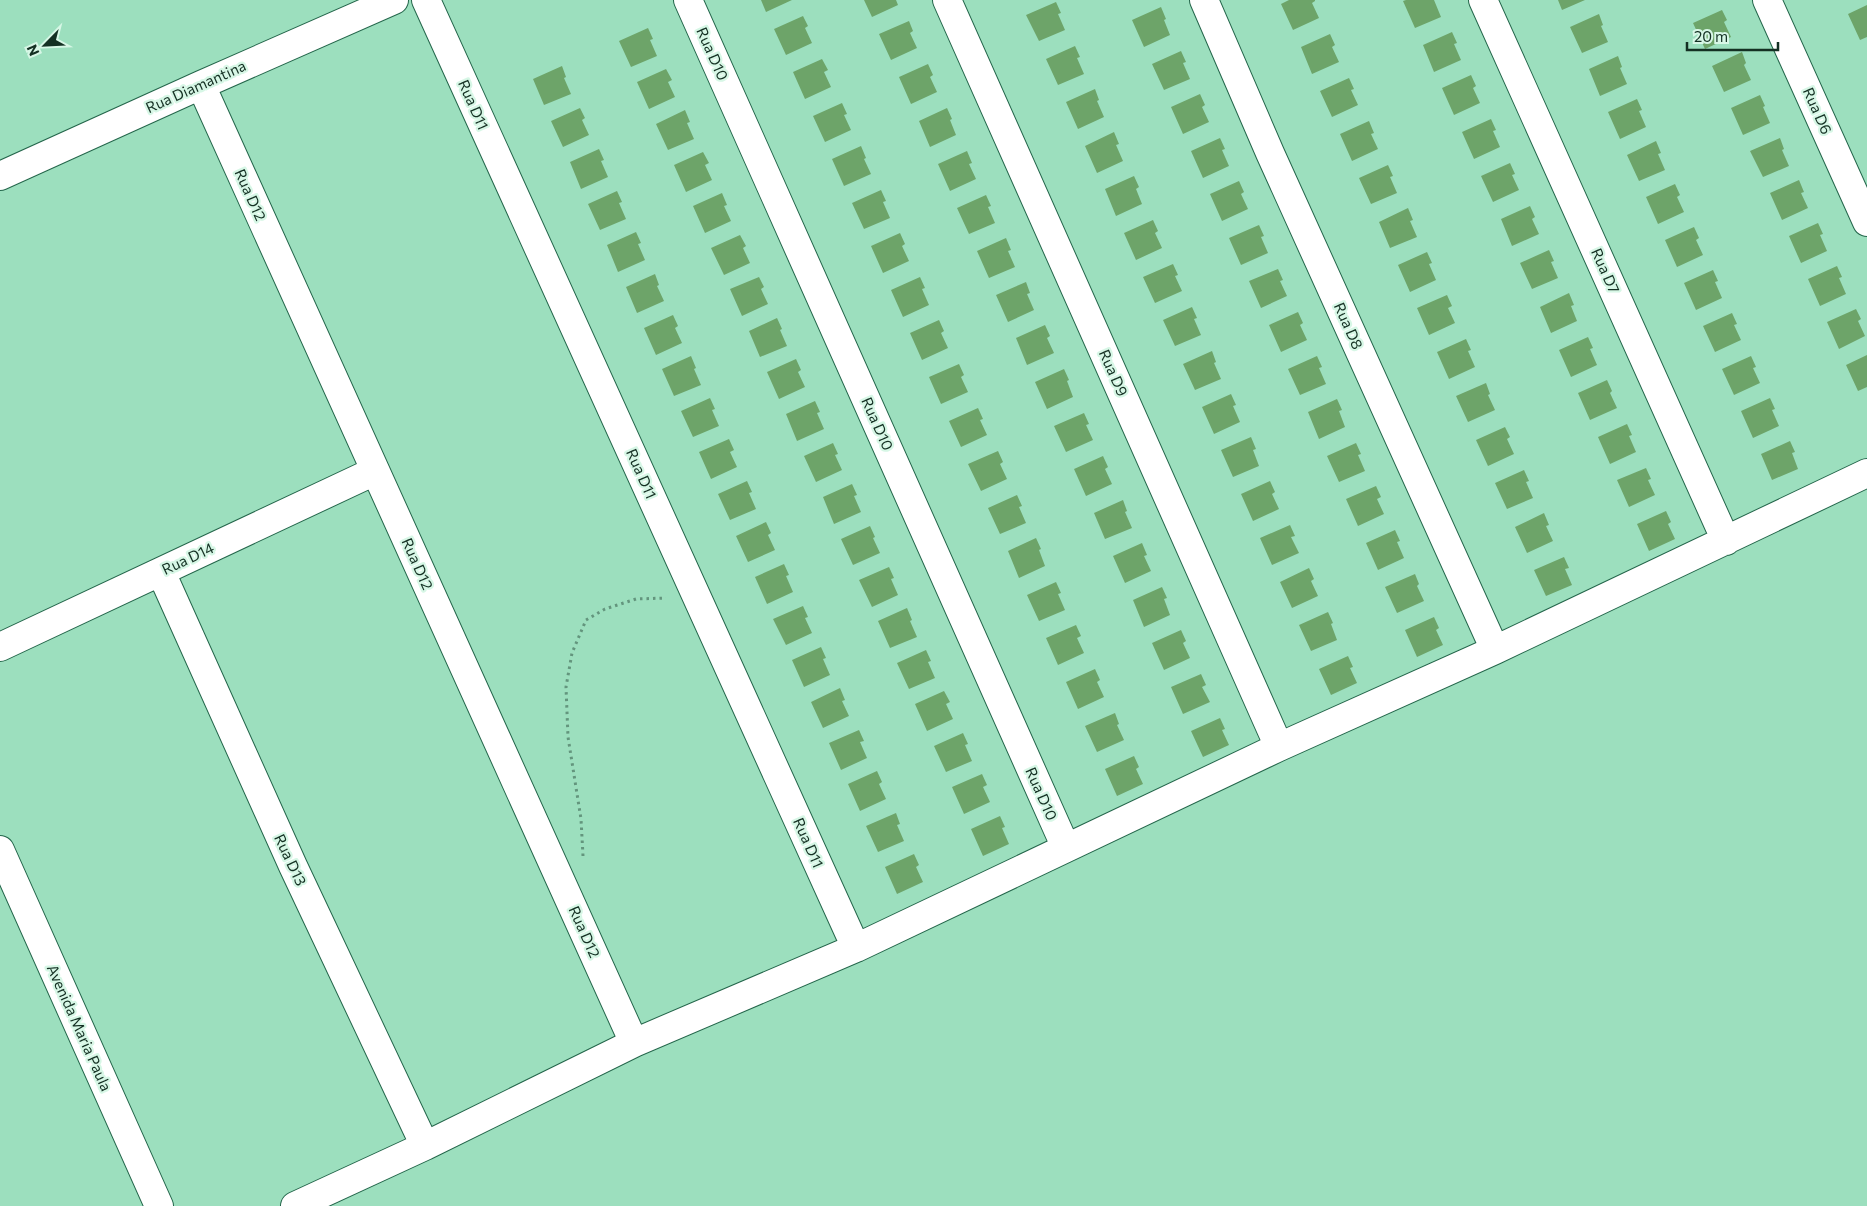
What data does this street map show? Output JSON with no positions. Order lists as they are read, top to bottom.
{
  "streets": {
    "street": [
      "Rua D10",
      "Rua Diamantina",
      "Rua D11",
      "Rua D6",
      "Rua D12",
      "Rua D7",
      "Rua D8",
      "Rua D9",
      "Rua D14",
      "Rua D13",
      "Avenida Maria Paula"
    ]
  },
  "crossings": [
    ["Rua Diamantina", "Rua D12"],
    ["Rua D12", "Rua D14"],
    ["Rua D14", "Rua D13"]
  ],
  "scale_bar": "20 m",
  "north": "bottom left"
}
